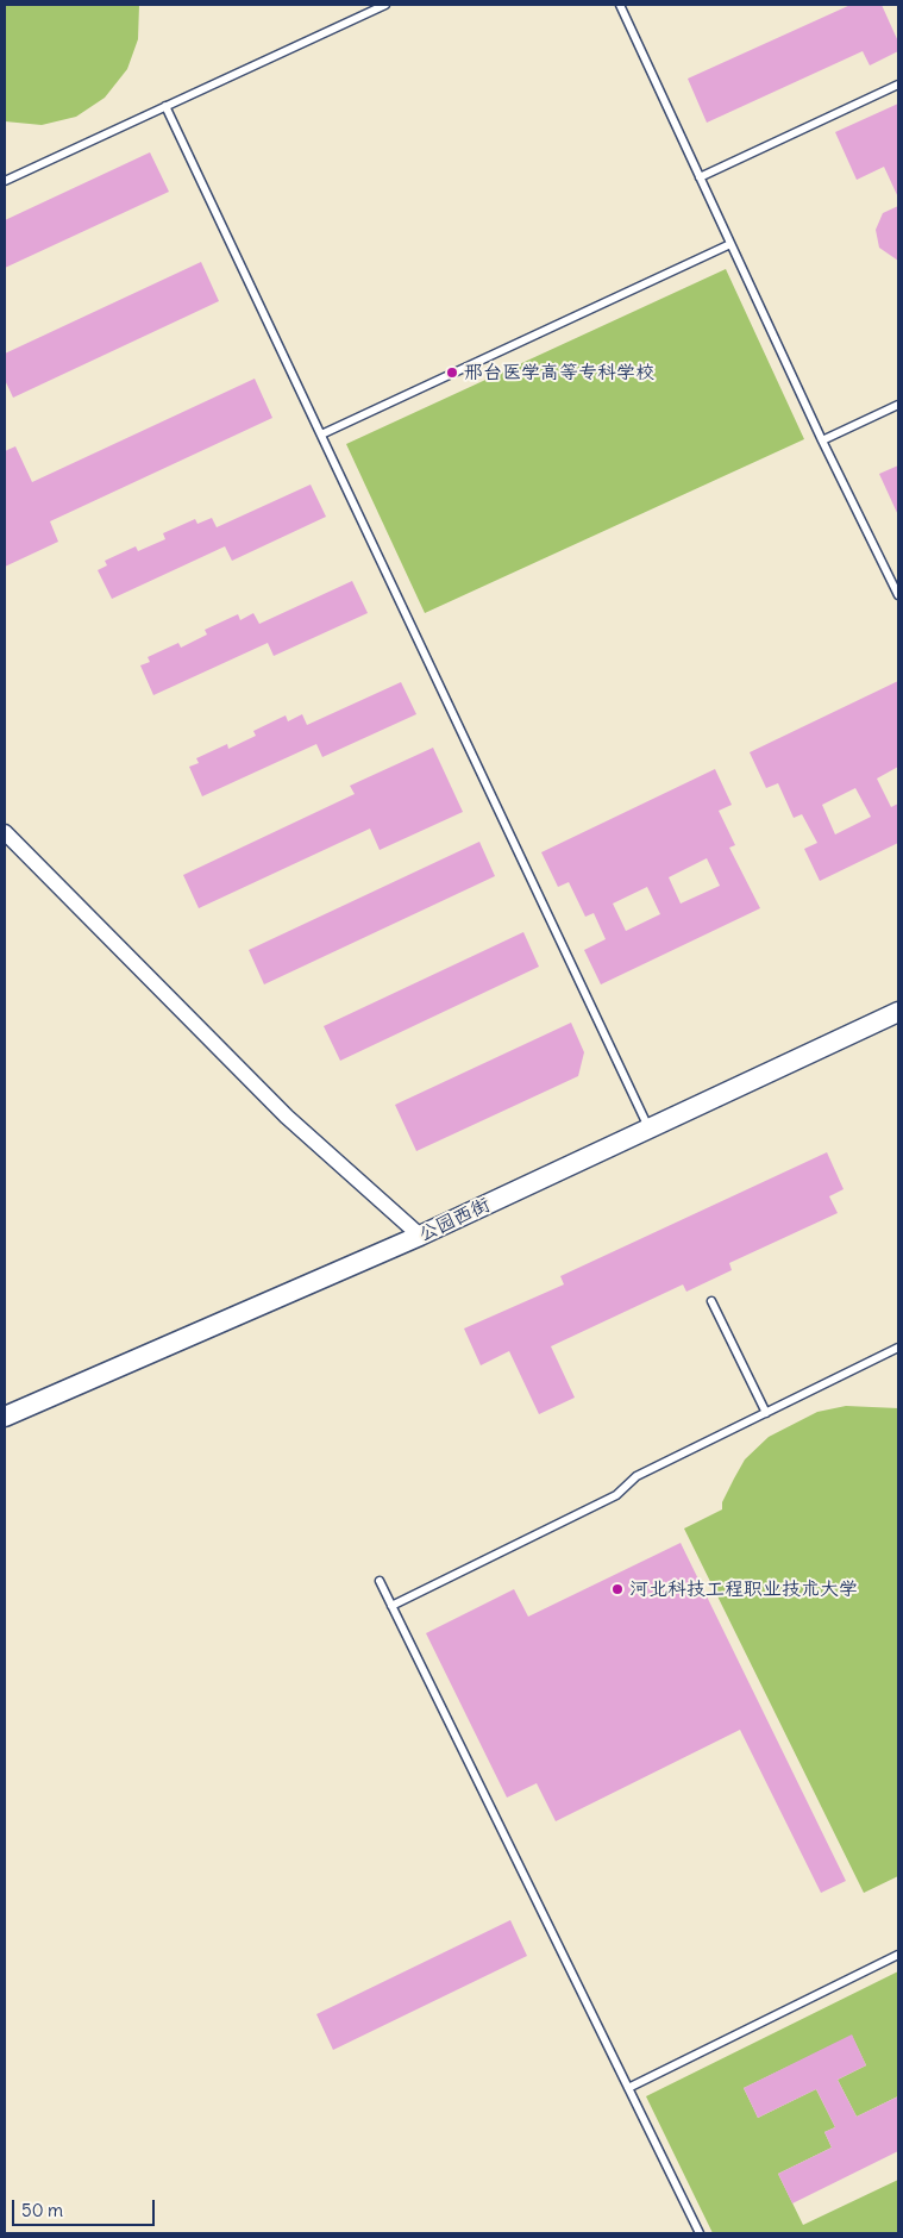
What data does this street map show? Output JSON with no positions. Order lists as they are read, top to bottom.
{
  "streets": {
    "street": ["公园西街"]
  },
  "places": ["邢台医学高等专科学校", "河北科技工程职业技术大学"],
  "scale_bar": "50 m"
}
